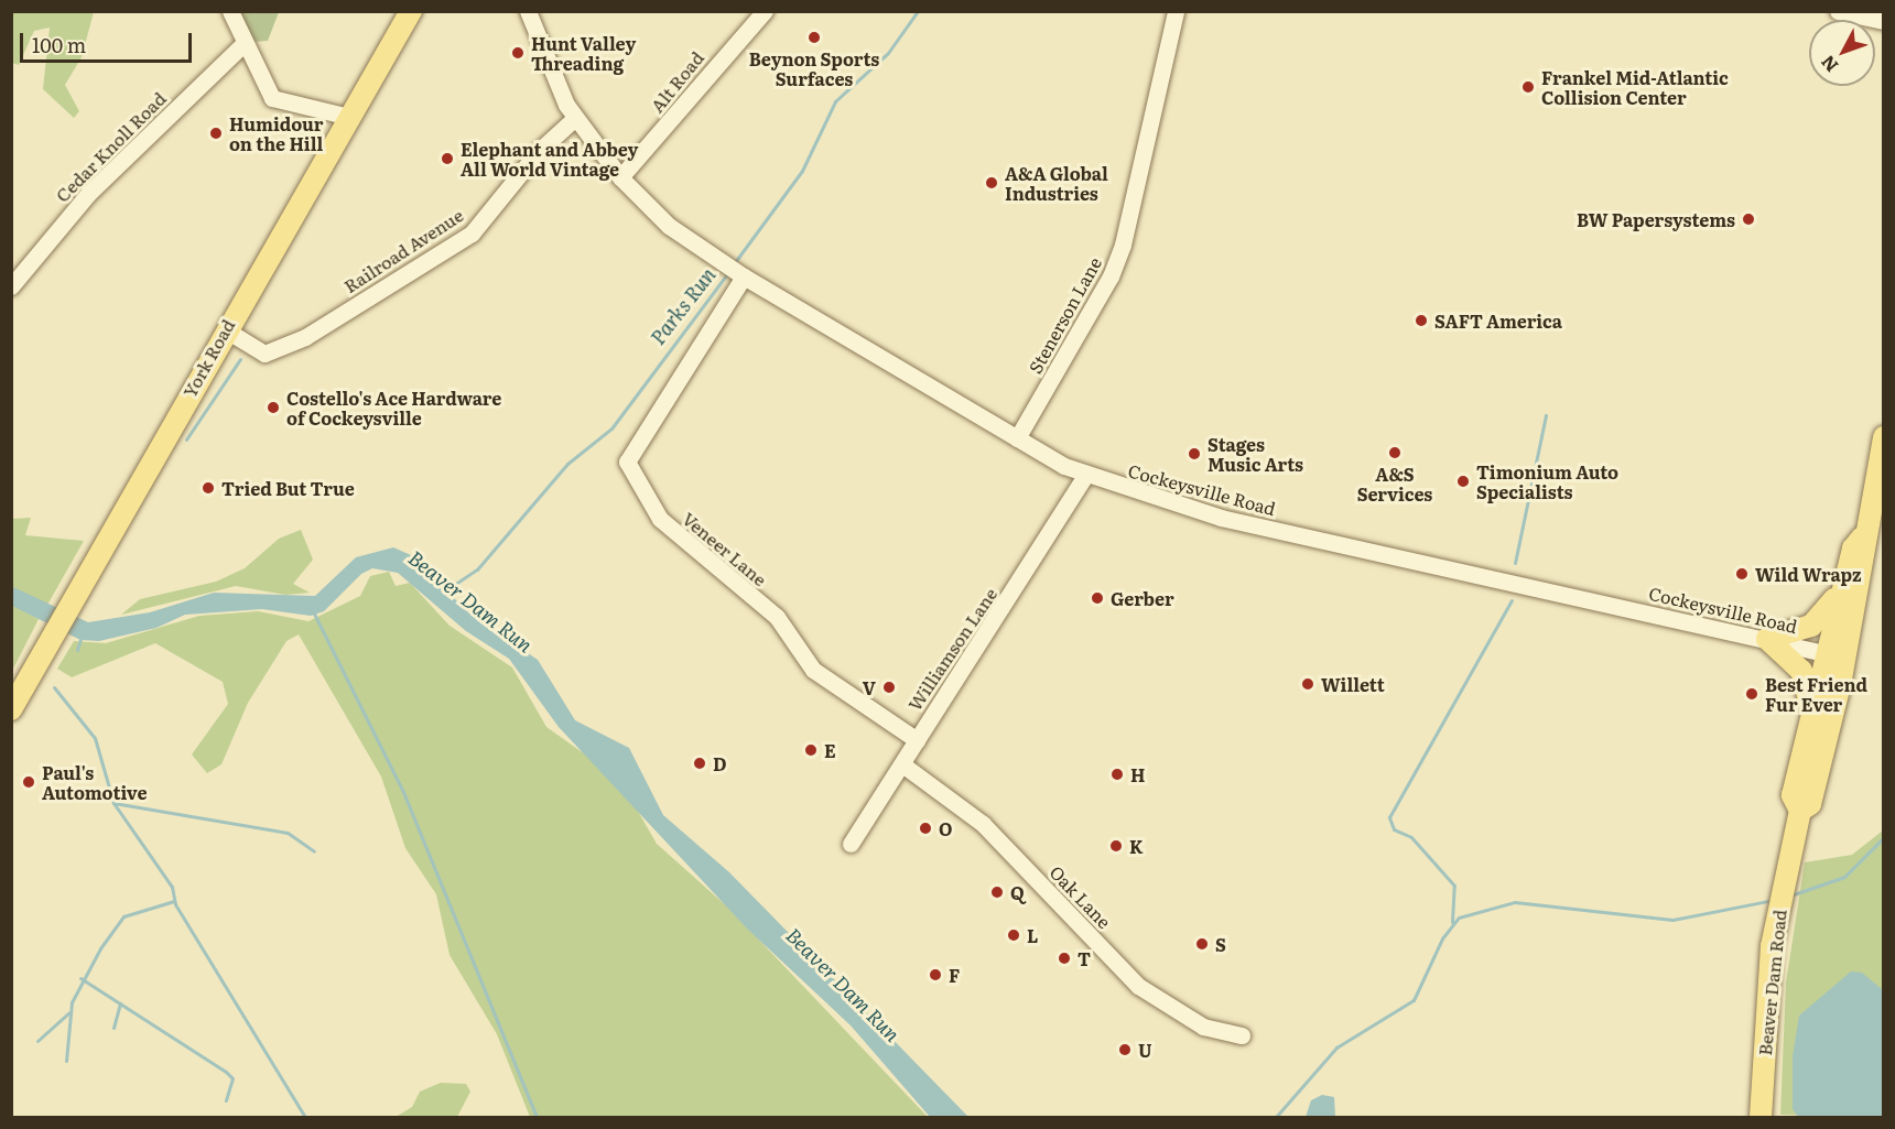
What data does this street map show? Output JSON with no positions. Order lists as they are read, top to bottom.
{
  "streets": {
    "main road": ["York Road", "Beaver Dam Road"],
    "street": [
      "Alt Road",
      "Cedar Knoll Road",
      "Railroad Avenue",
      "Stenerson Lane",
      "Cockeysville Road",
      "Veneer Lane",
      "Williamson Lane",
      "Oak Lane"
    ]
  },
  "crossings": [
    ["Alt Road", "Cockeysville Road"],
    ["Railroad Avenue", "York Road"],
    ["Railroad Avenue", "Cockeysville Road"],
    ["Stenerson Lane", "Cockeysville Road"],
    ["Cockeysville Road", "Veneer Lane"],
    ["Cockeysville Road", "Williamson Lane"],
    ["Cockeysville Road", "Beaver Dam Road"],
    ["Veneer Lane", "Williamson Lane"],
    ["Williamson Lane", "Oak Lane"]
  ],
  "water": ["Parks Run", "Beaver Dam Run"],
  "places": [
    "Beynon Sports Surfaces",
    "Hunt Valley Threading",
    "Frankel Mid-Atlantic Collision Center",
    "Humidour on the Hill",
    "Elephant and Abbey All World Vintage",
    "A&A Global Industries",
    "BW Papersystems",
    "SAFT America",
    "Costello's Ace Hardware of Cockeysville",
    "A&S Services",
    "Stages Music Arts",
    "Timonium Auto Specialists",
    "Tried But True",
    "Wild Wrapz",
    "Gerber",
    "Willett",
    "V",
    "Best Friend Fur Ever",
    "E",
    "D",
    "H",
    "Paul's Automotive",
    "O",
    "K",
    "Q",
    "L",
    "S",
    "T",
    "F",
    "U"
  ],
  "scale_bar": "100 m",
  "north": "bottom left"
}
